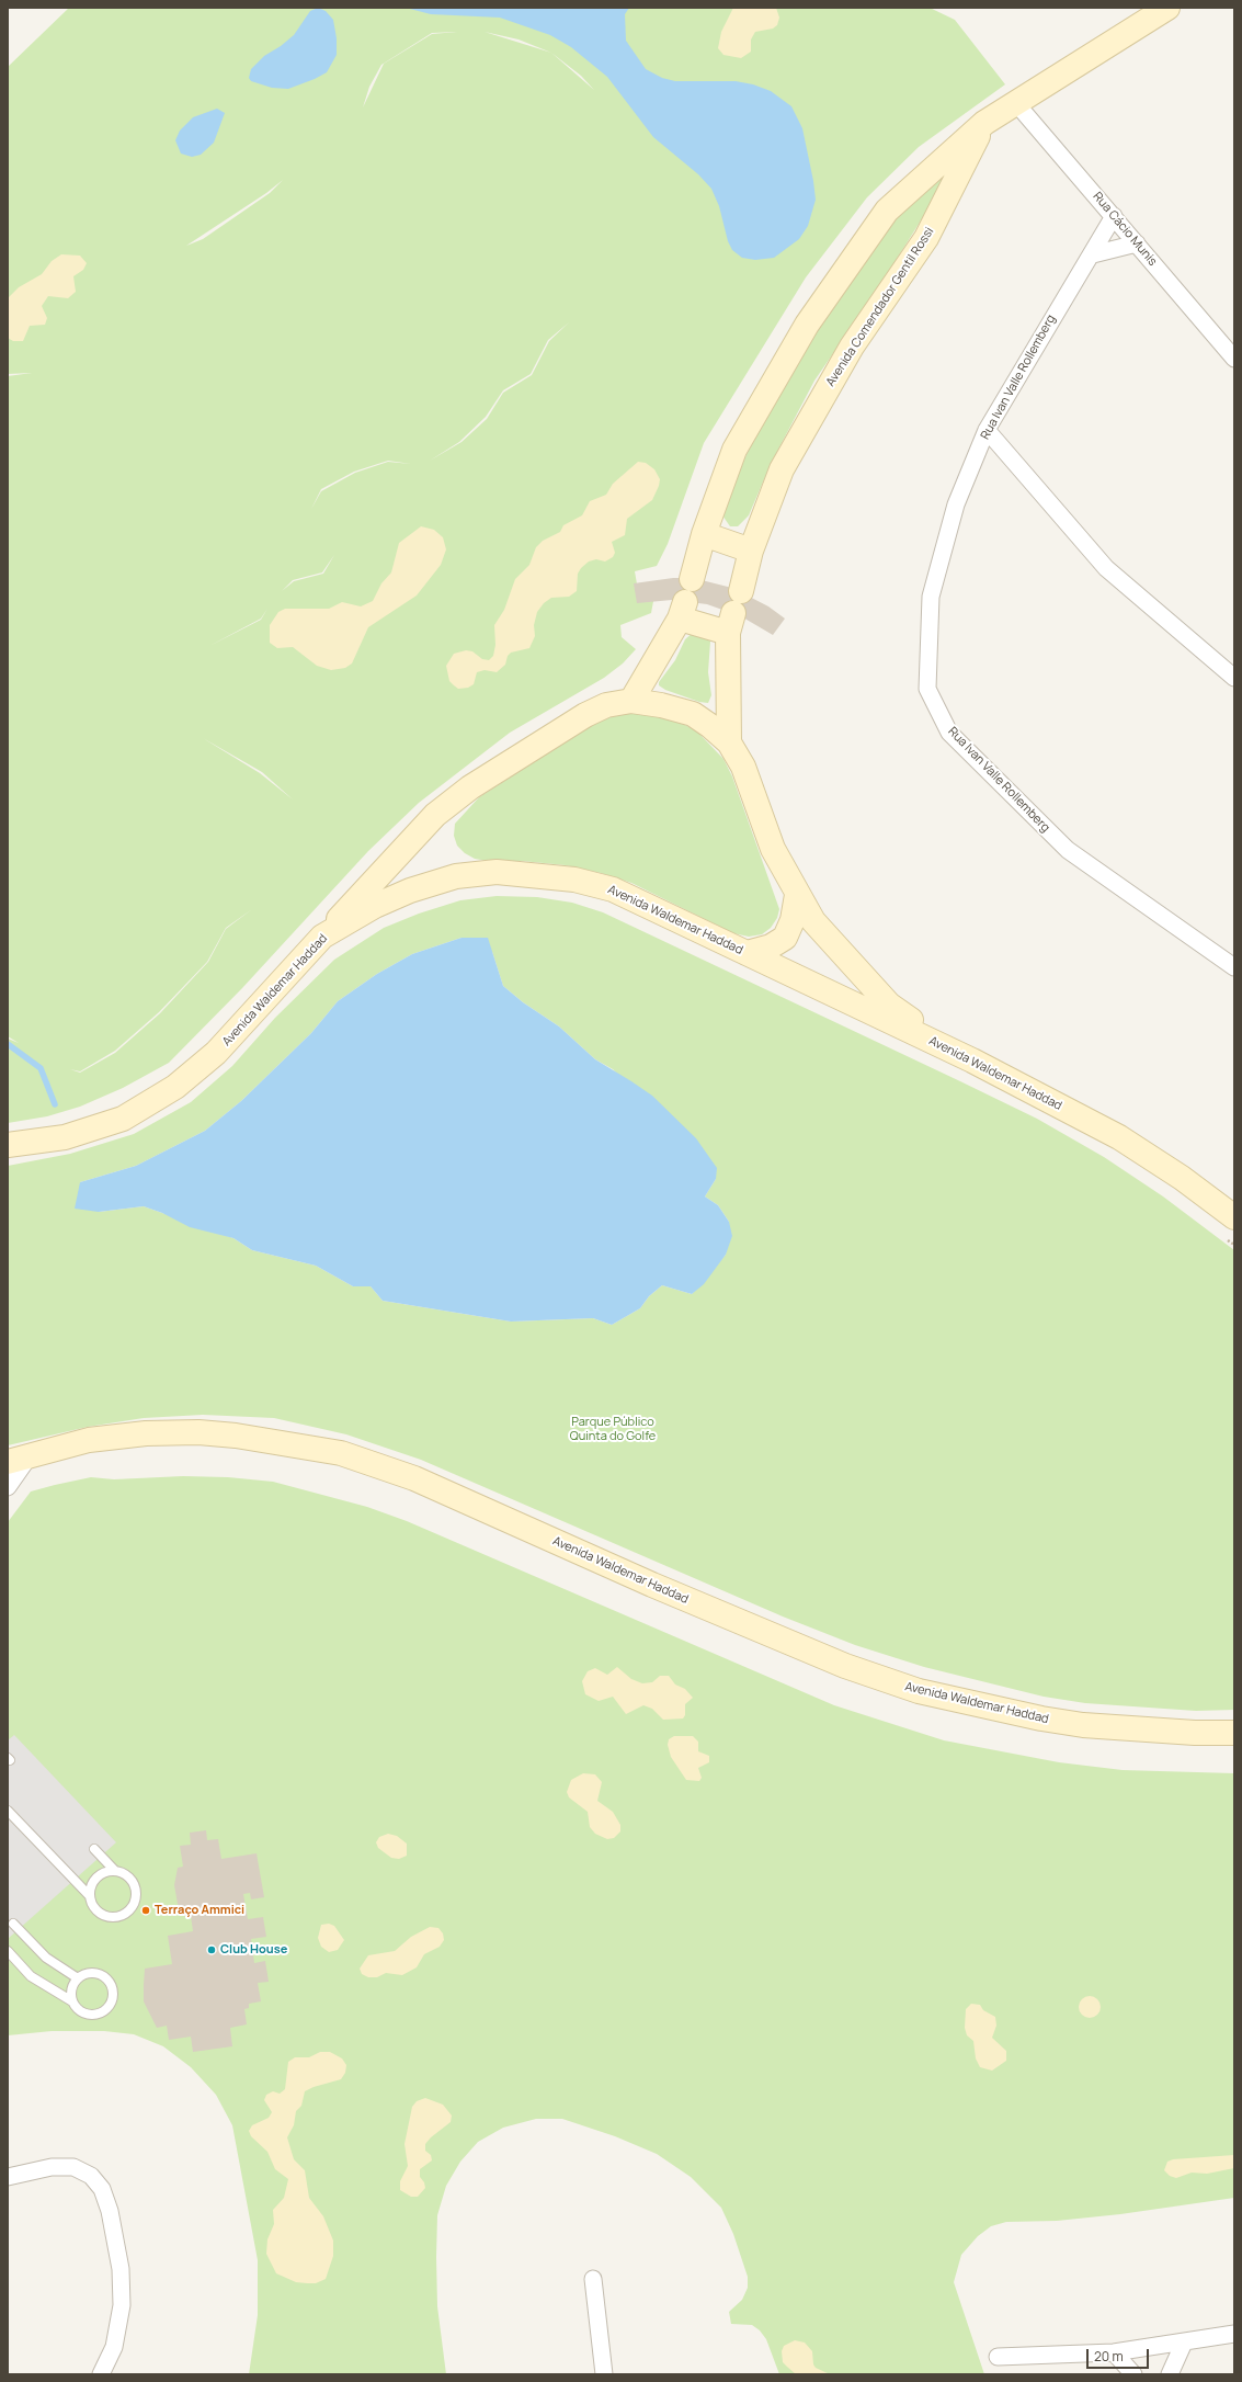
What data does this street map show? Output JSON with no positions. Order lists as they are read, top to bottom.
{
  "streets": {
    "main road": ["Avenida Comendador Gentil Rossi", "Avenida Waldemar Haddad"],
    "street": ["Rua Cácio Munis", "Rua Ivan Valle Rollemberg"]
  },
  "crossings": [
    ["Rua Cácio Munis", "Avenida Comendador Gentil Rossi"],
    ["Rua Cácio Munis", "Rua Ivan Valle Rollemberg"]
  ],
  "parks": ["Parque Público Quinta do Golfe"],
  "places": ["Terraço Ammici", "Club House"],
  "scale_bar": "20 m"
}
